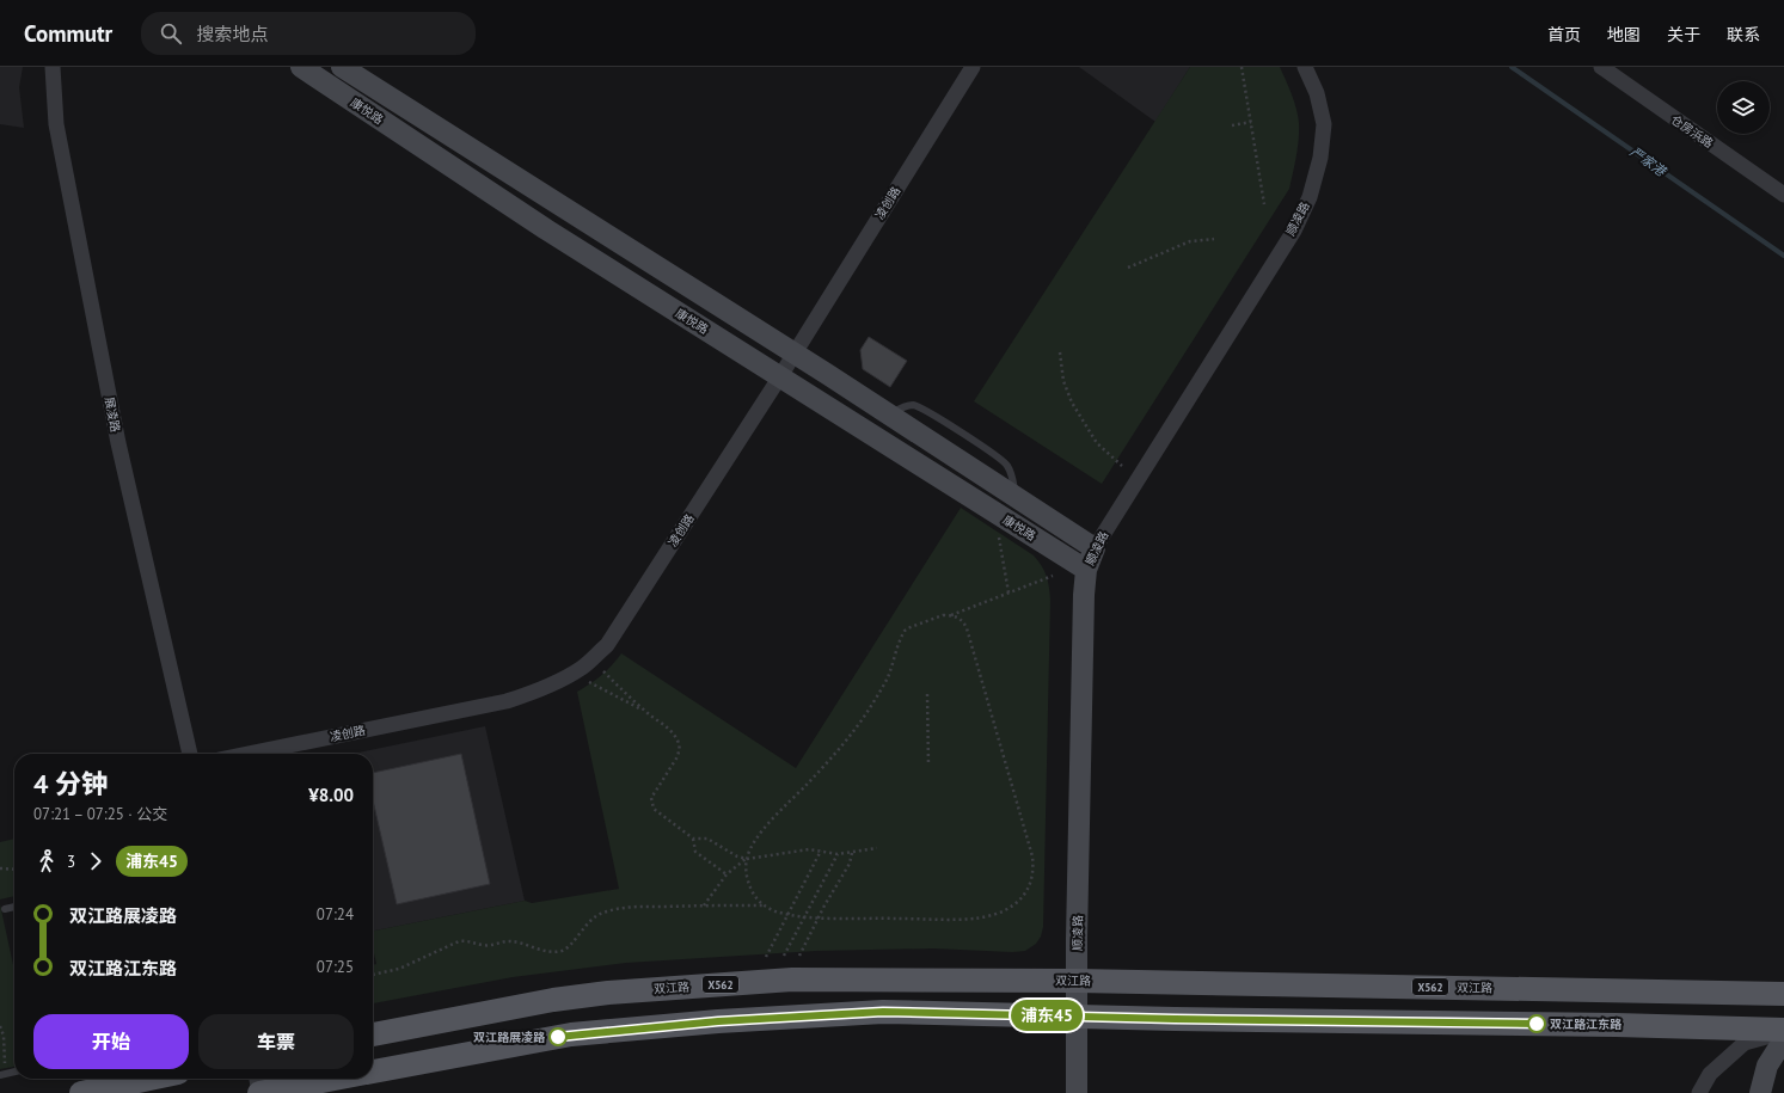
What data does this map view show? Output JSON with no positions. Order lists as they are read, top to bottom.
{
  "streets": {
    "main road": ["双江路", "X562"],
    "street": [
      "康悦路",
      "仓房浜路",
      "凌创路",
      "顺凌路",
      "展凌路"
    ]
  },
  "crossings": [
    ["康悦路", "凌创路"],
    ["康悦路", "顺凌路"],
    ["顺凌路", "双江路"]
  ],
  "water": ["严家港"],
  "places": ["双江路江东路", "双江路展凌路"],
  "lines": ["bus line 浦东45"],
  "page": {
    "header": "Commutr",
    "search": "搜索地点",
    "nav": [
      "首页",
      "地图",
      "关于",
      "联系"
    ],
    "on_map": "浦东45",
    "heading": ["4 分钟", "07:21 – 07:25 · 公交", "¥8.00"],
    "legs": ["3", "浦东45"],
    "list": [
      {
        "name": "双江路展凌路",
        "value": "07:24"
      },
      {
        "name": "双江路江东路",
        "value": "07:25"
      }
    ],
    "buttons": ["开始", "车票"]
  }
}
